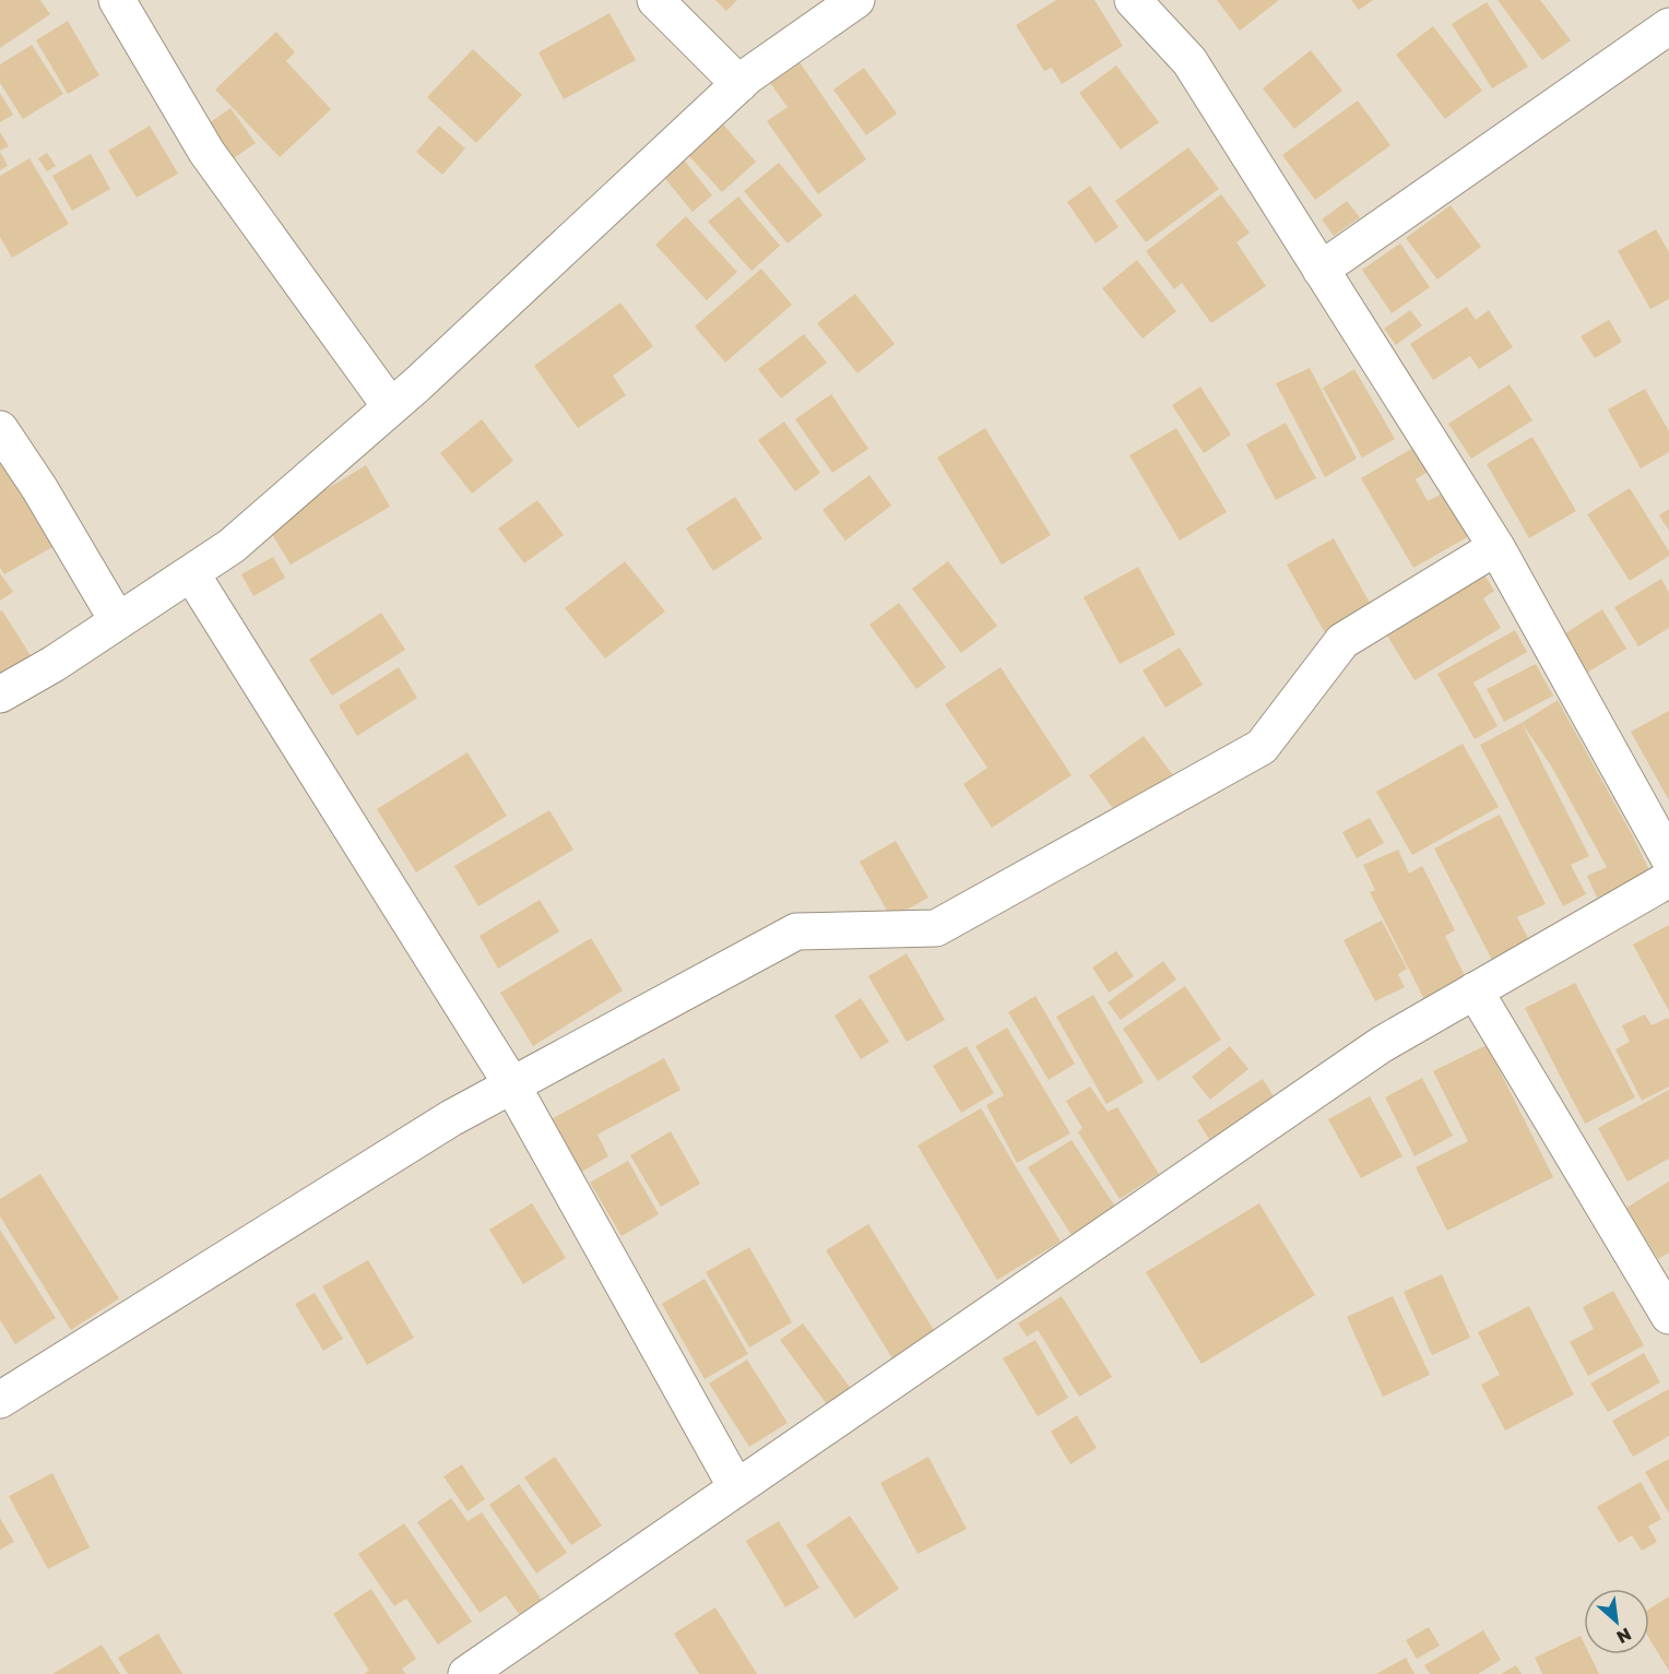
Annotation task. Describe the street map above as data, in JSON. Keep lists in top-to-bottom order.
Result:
{
  "north": "bottom right"
}
